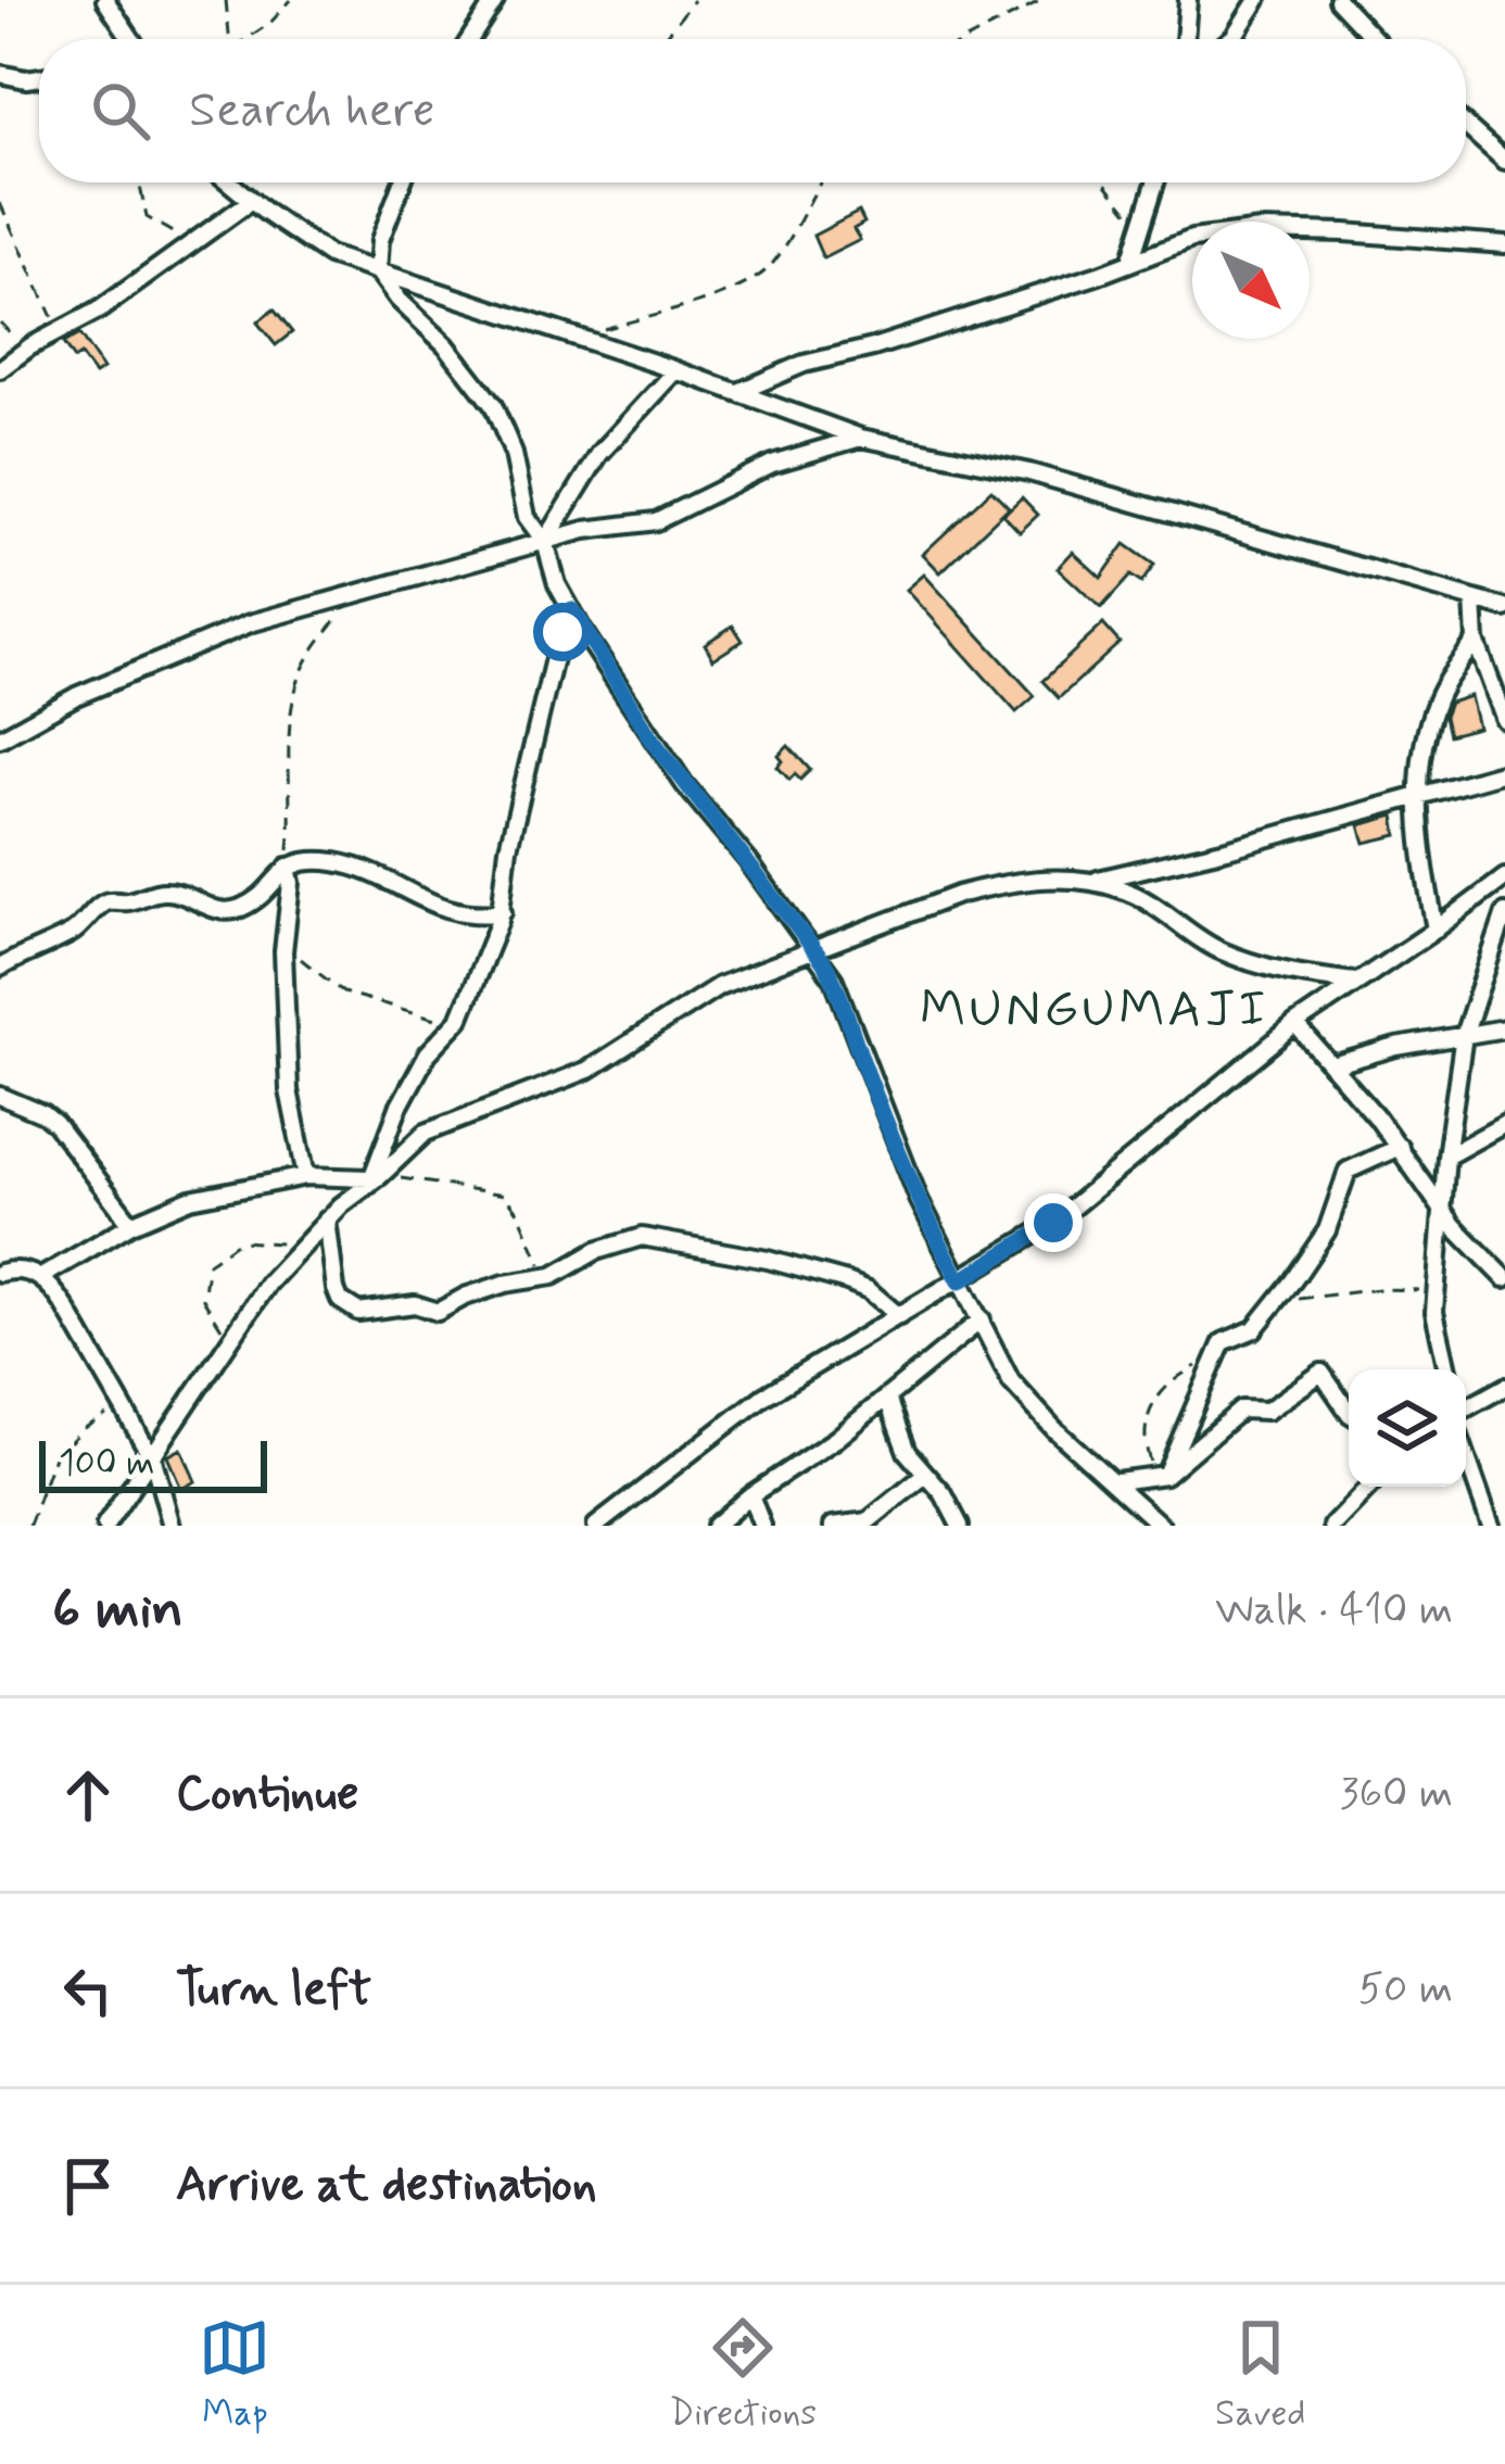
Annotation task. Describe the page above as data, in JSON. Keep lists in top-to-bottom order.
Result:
{
  "districts": ["MUNGUMAJI"],
  "scale_bar": "100 m",
  "north": "bottom right",
  "page": {
    "search": "Search here",
    "scale": "100 m",
    "heading": ["6 min", "Walk · 410 m"],
    "list": [
      ["Continue", "360 m"],
      ["Turn left", "50 m"],
      "Arrive at destination"
    ],
    "nav": ["Map", "Directions", "Saved"]
  }
}
